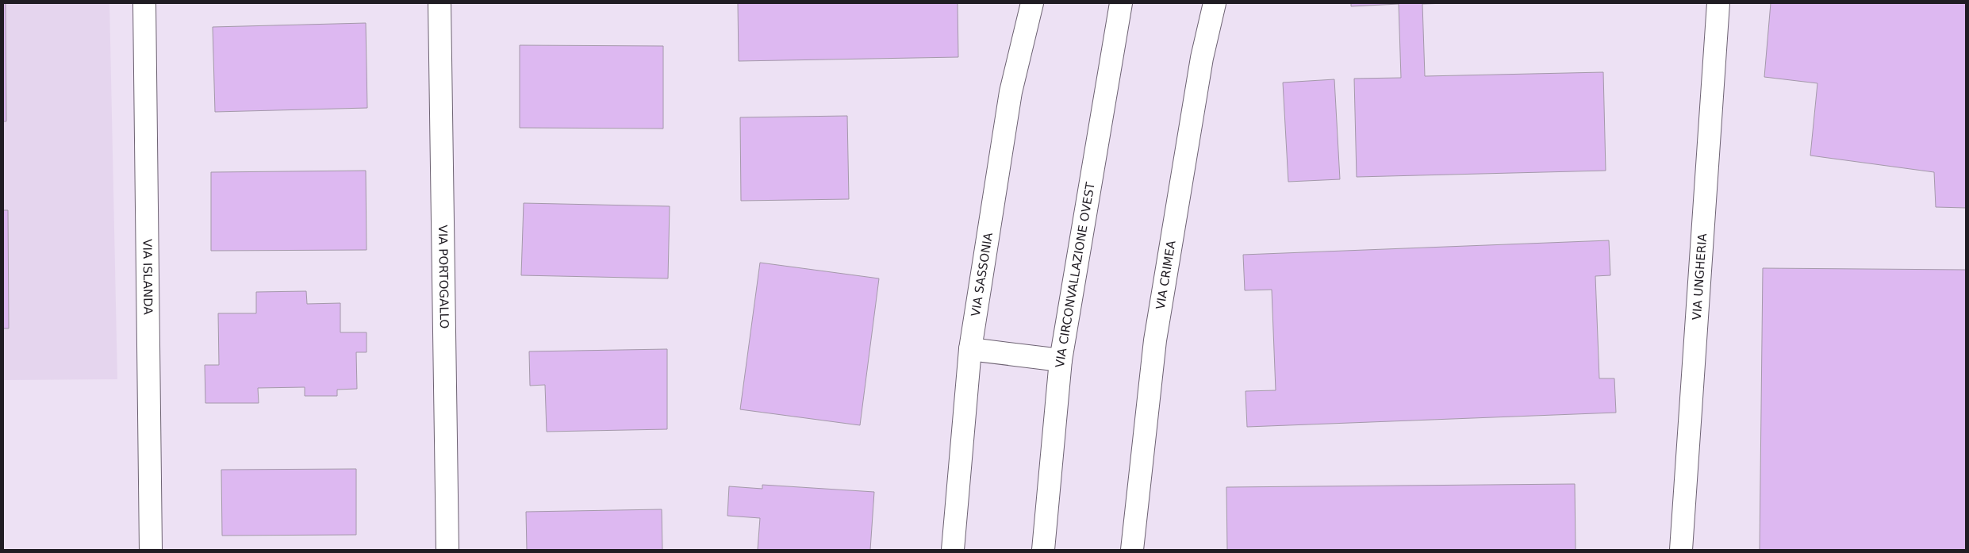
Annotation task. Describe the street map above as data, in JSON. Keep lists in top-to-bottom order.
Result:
{
  "streets": {
    "street": [
      "VIA SASSONIA",
      "VIA CIRCONVALLAZIONE OVEST",
      "VIA CRIMEA",
      "VIA ISLANDA",
      "VIA PORTOGALLO",
      "VIA UNGHERIA"
    ]
  }
}
